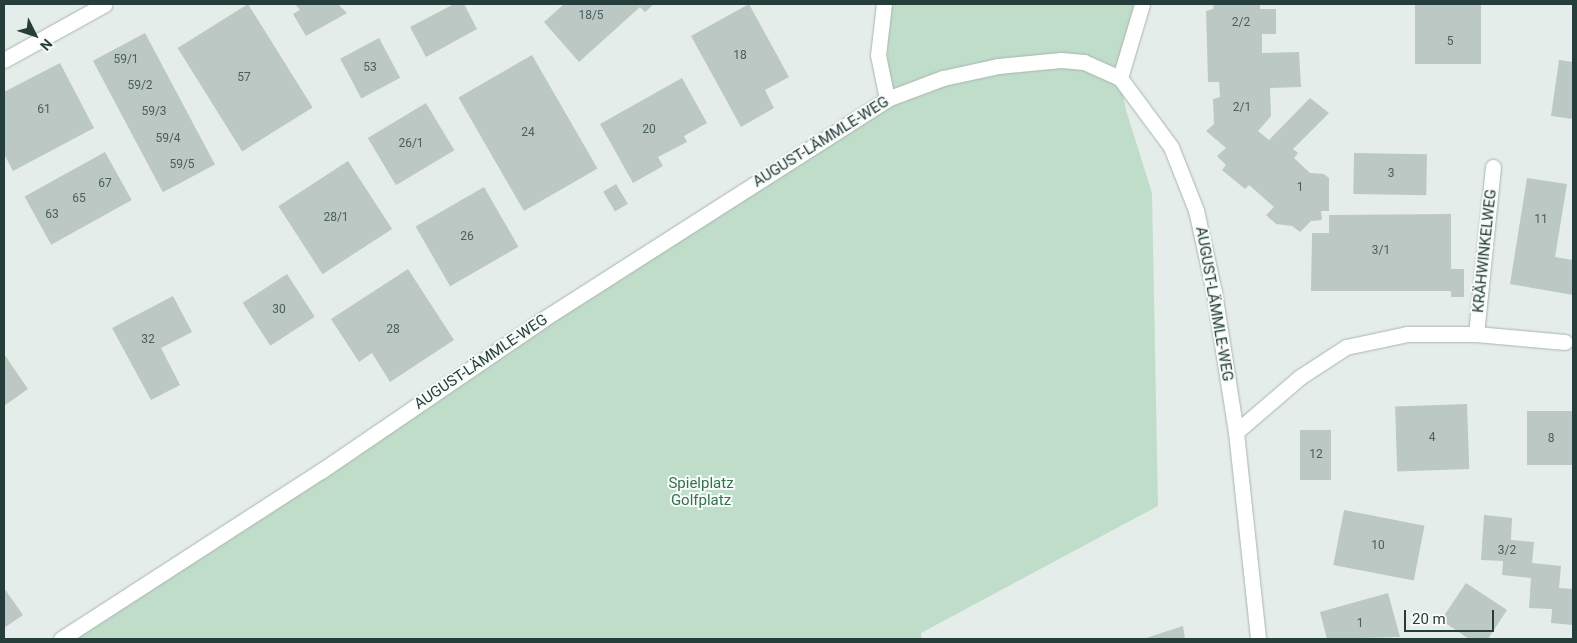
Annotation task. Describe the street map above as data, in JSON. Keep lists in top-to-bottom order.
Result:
{
  "streets": {
    "street": ["AUGUST-LÄMMLE-WEG", "KRÄHWINKELWEG"]
  },
  "crossings": [
    ["AUGUST-LÄMMLE-WEG", "KRÄHWINKELWEG"]
  ],
  "parks": ["Spielplatz Golfplatz"],
  "house_numbers": [
    "18/5",
    "2/2",
    "5",
    "18",
    "59/1",
    "53",
    "57",
    "59/2",
    "2/1",
    "61",
    "59/3",
    "20",
    "24",
    "59/4",
    "26/1",
    "59/5",
    "3",
    "67",
    "1",
    "65",
    "63",
    "28/1",
    "11",
    "26",
    "3/1",
    "30",
    "28",
    "32",
    "4",
    "8",
    "12",
    "10",
    "3/2",
    "1"
  ],
  "scale_bar": "20 m",
  "north": "bottom right"
}
